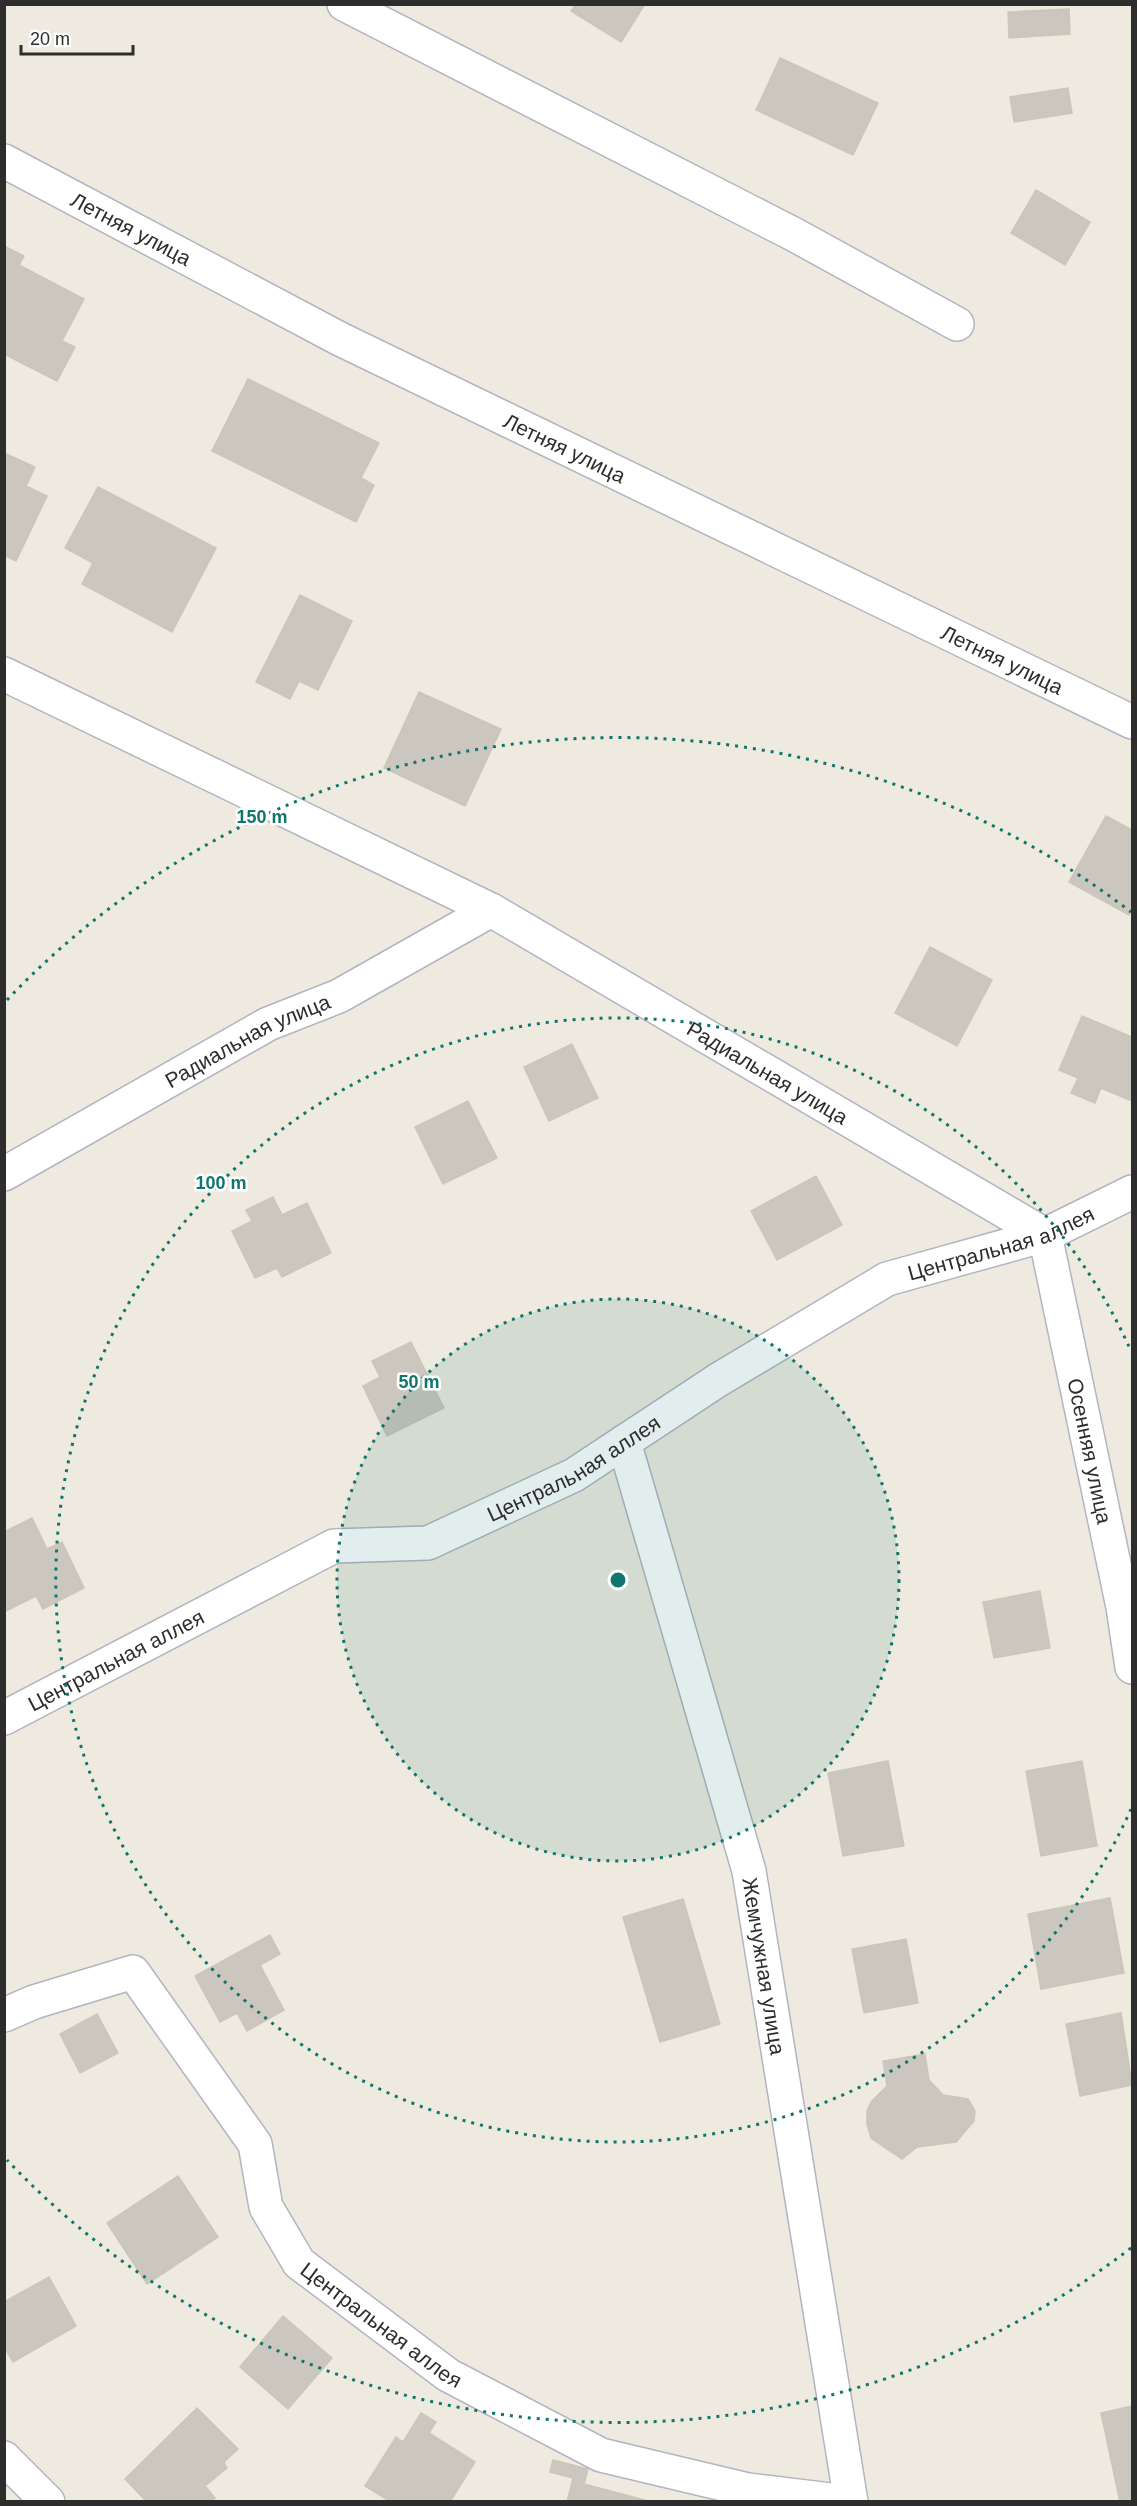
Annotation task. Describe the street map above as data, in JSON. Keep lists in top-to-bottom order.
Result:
{
  "streets": {
    "street": [
      "Летняя улица",
      "Радиальная улица",
      "Центральная аллея",
      "Осенняя улица",
      "Жемчужная улица"
    ]
  },
  "crossings": [
    ["Радиальная улица", "Центральная аллея"],
    ["Радиальная улица", "Осенняя улица"],
    ["Центральная аллея", "Осенняя улица"],
    ["Центральная аллея", "Жемчужная улица"]
  ],
  "scale_bar": "20 m",
  "rings": ["150 m", "100 m", "50 m"]
}
